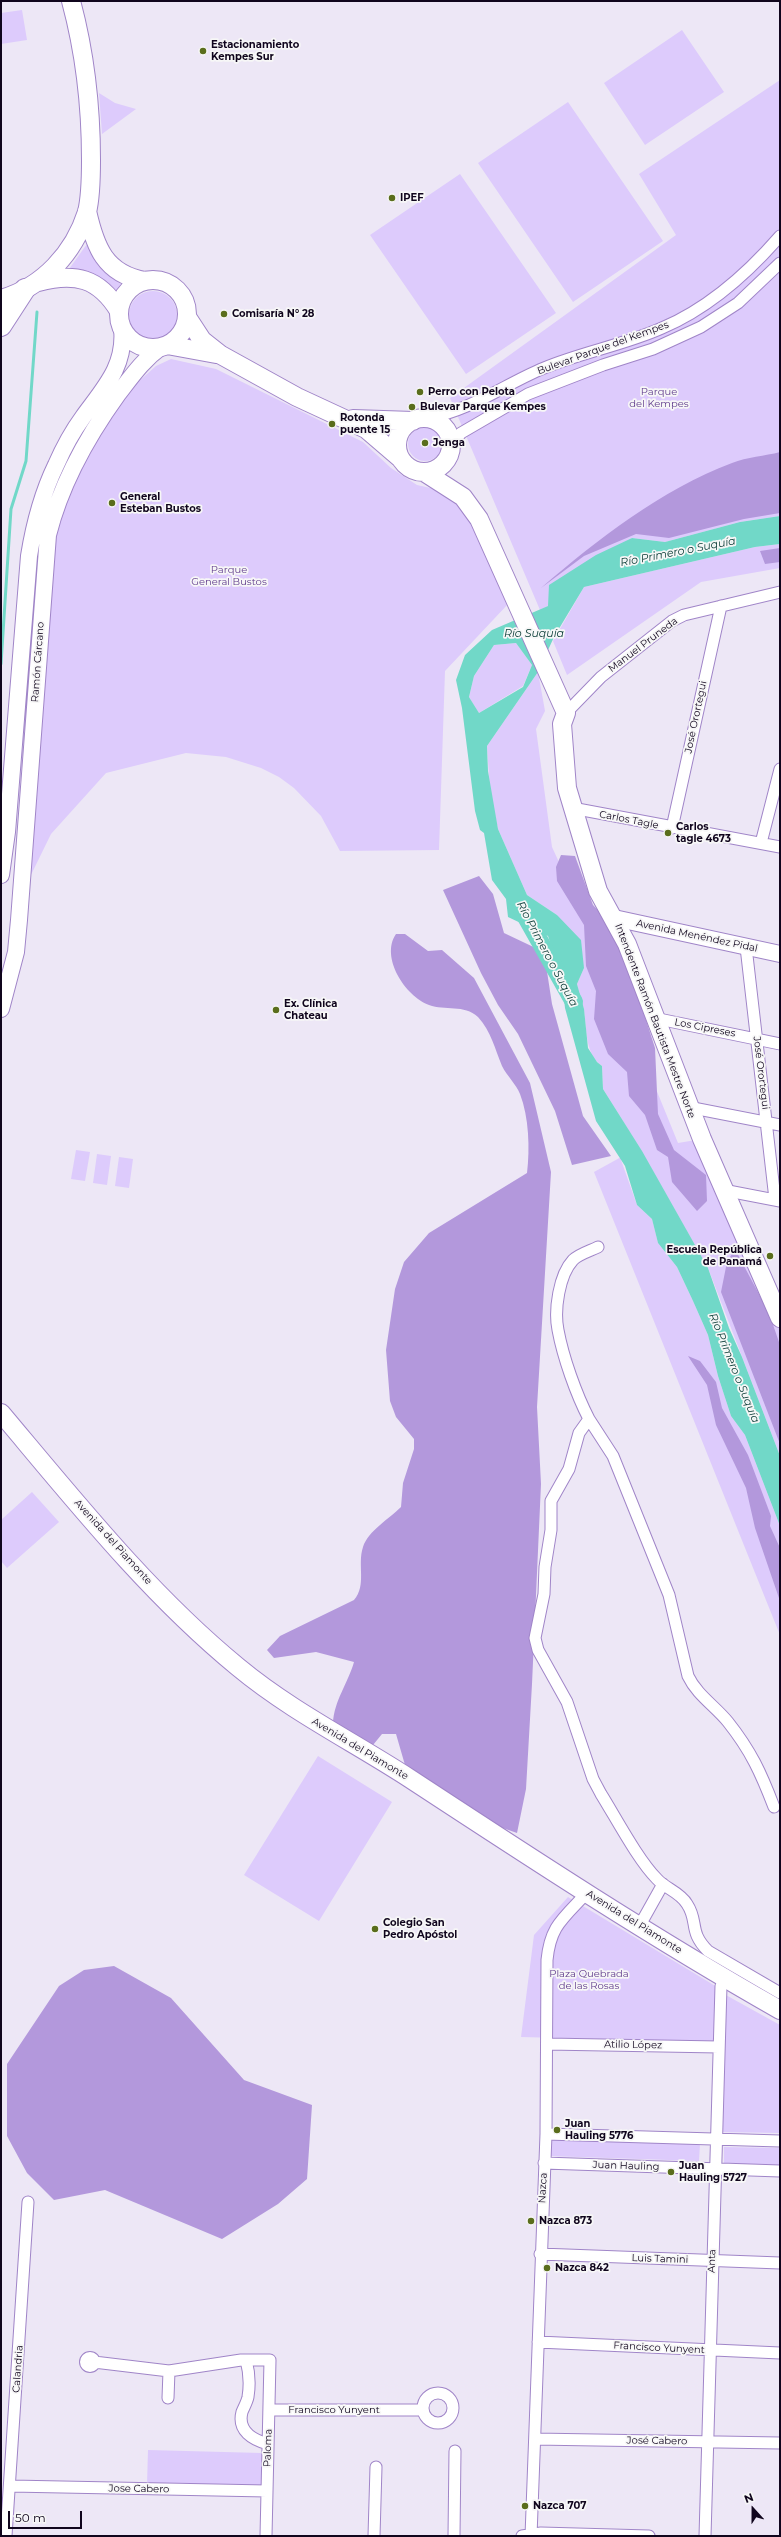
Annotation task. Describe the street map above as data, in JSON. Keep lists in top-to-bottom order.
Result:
{
  "streets": {
    "main road": [
      "Ramón Cárcano",
      "Avenida Menéndez Pidal",
      "Intendente Ramón Bautista Mestre Norte",
      "Avenida del Piamonte"
    ],
    "street": [
      "Bulevar Parque del Kempes",
      "Manuel Pruneda",
      "José Orortegui",
      "Carlos Tagle",
      "Los Cipreses",
      "Atilio López",
      "Juan Hauling",
      "Nazca",
      "Luis Tamini",
      "Anta",
      "Francisco Yunyent",
      "Calandria",
      "José Cabero",
      "Paloma",
      "Jose Cabero"
    ]
  },
  "crossings": [
    ["Manuel Pruneda", "José Orortegui"],
    ["Manuel Pruneda", "Intendente Ramón Bautista Mestre Norte"],
    ["José Orortegui", "Carlos Tagle"],
    ["José Orortegui", "Avenida Menéndez Pidal"],
    ["José Orortegui", "Los Cipreses"],
    ["Carlos Tagle", "Intendente Ramón Bautista Mestre Norte"],
    ["Avenida Menéndez Pidal", "Intendente Ramón Bautista Mestre Norte"],
    ["Intendente Ramón Bautista Mestre Norte", "Los Cipreses"],
    ["Avenida del Piamonte", "Nazca"],
    ["Avenida del Piamonte", "Anta"],
    ["Atilio López", "Nazca"],
    ["Atilio López", "Anta"],
    ["Juan Hauling", "Nazca"],
    ["Juan Hauling", "Anta"],
    ["Nazca", "Luis Tamini"],
    ["Nazca", "Francisco Yunyent"],
    ["Nazca", "José Cabero"],
    ["Luis Tamini", "Anta"],
    ["Anta", "Francisco Yunyent"],
    ["Anta", "José Cabero"],
    ["Francisco Yunyent", "Paloma"],
    ["Calandria", "Jose Cabero"],
    ["Paloma", "Jose Cabero"]
  ],
  "water": ["Río Primero o Suquía", "Río Suquía"],
  "parks": ["Parque del Kempes", "Parque General Bustos", "Plaza Quebrada de las Rosas"],
  "places": [
    "Estacionamiento Kempes Sur",
    "IPEF",
    "Comisaría N° 28",
    "Perro con Pelota",
    "Bulevar Parque Kempes",
    "Rotonda puente 15",
    "Jenga",
    "General Esteban Bustos",
    "Carlos tagle 4673",
    "Ex. Clínica Chateau",
    "Escuela República de Panamá",
    "Colegio San Pedro Apóstol",
    "Juan Hauling 5776",
    "Juan Hauling 5727",
    "Nazca 873",
    "Nazca 842",
    "Nazca 707"
  ],
  "scale_bar": "50 m",
  "north": "top"
}
